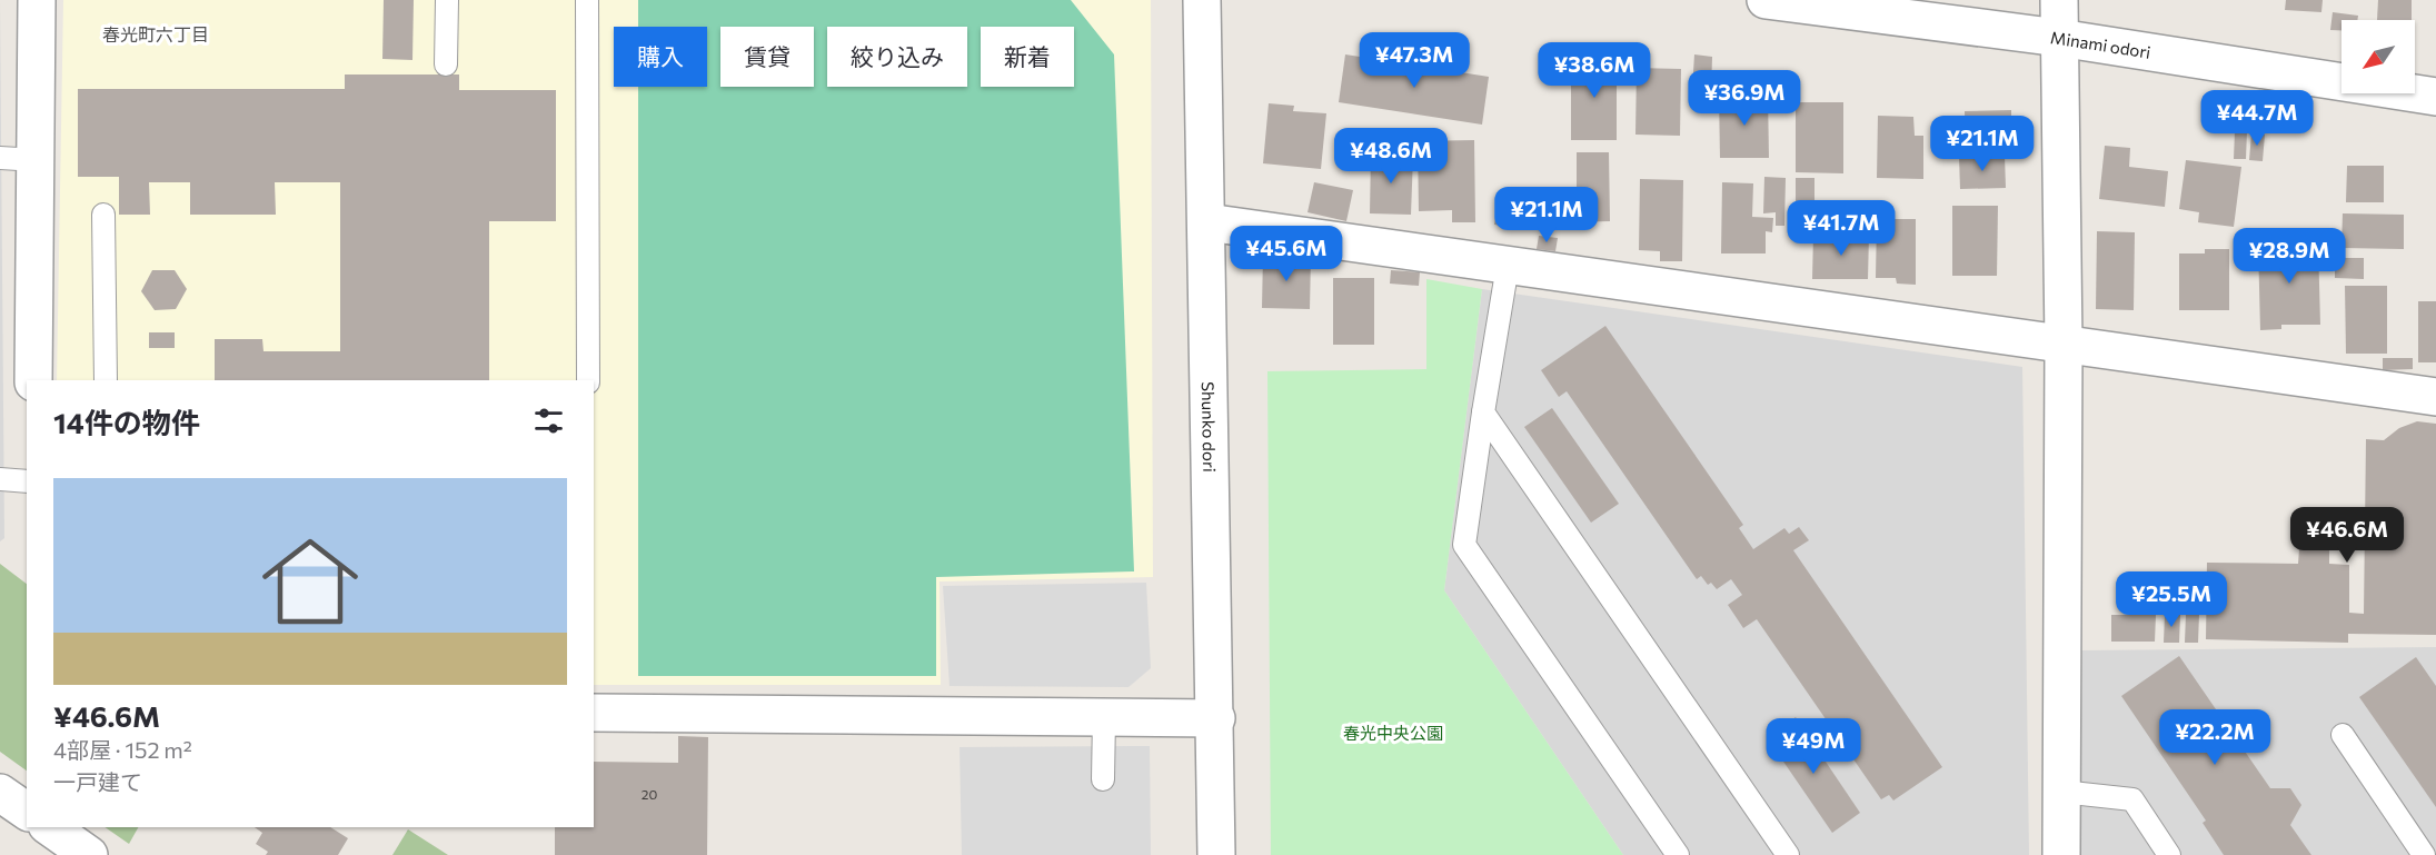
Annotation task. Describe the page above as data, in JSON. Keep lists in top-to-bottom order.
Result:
{
  "streets": {
    "street": ["Minami odori", "Shunko dori"]
  },
  "districts": ["春光町六丁目"],
  "parks": ["春光中央公園"],
  "house_numbers": ["20"],
  "north": "bottom left",
  "page": {
    "chip": [
      "購入",
      "賃貸",
      "絞り込み",
      "新着"
    ],
    "price": [
      "¥47.3M",
      "¥38.6M",
      "¥36.9M",
      "¥44.7M",
      "¥21.1M",
      "¥48.6M",
      "¥21.1M",
      "¥41.7M",
      "¥45.6M",
      "¥28.9M",
      "¥46.6M",
      "¥25.5M",
      "¥22.2M",
      "¥49M"
    ],
    "heading": "14件の物件",
    "list": [
      {
        "name": "¥46.6M",
        "note": "4部屋 · 152 m² · 一戸建て"
      }
    ]
  }
}
